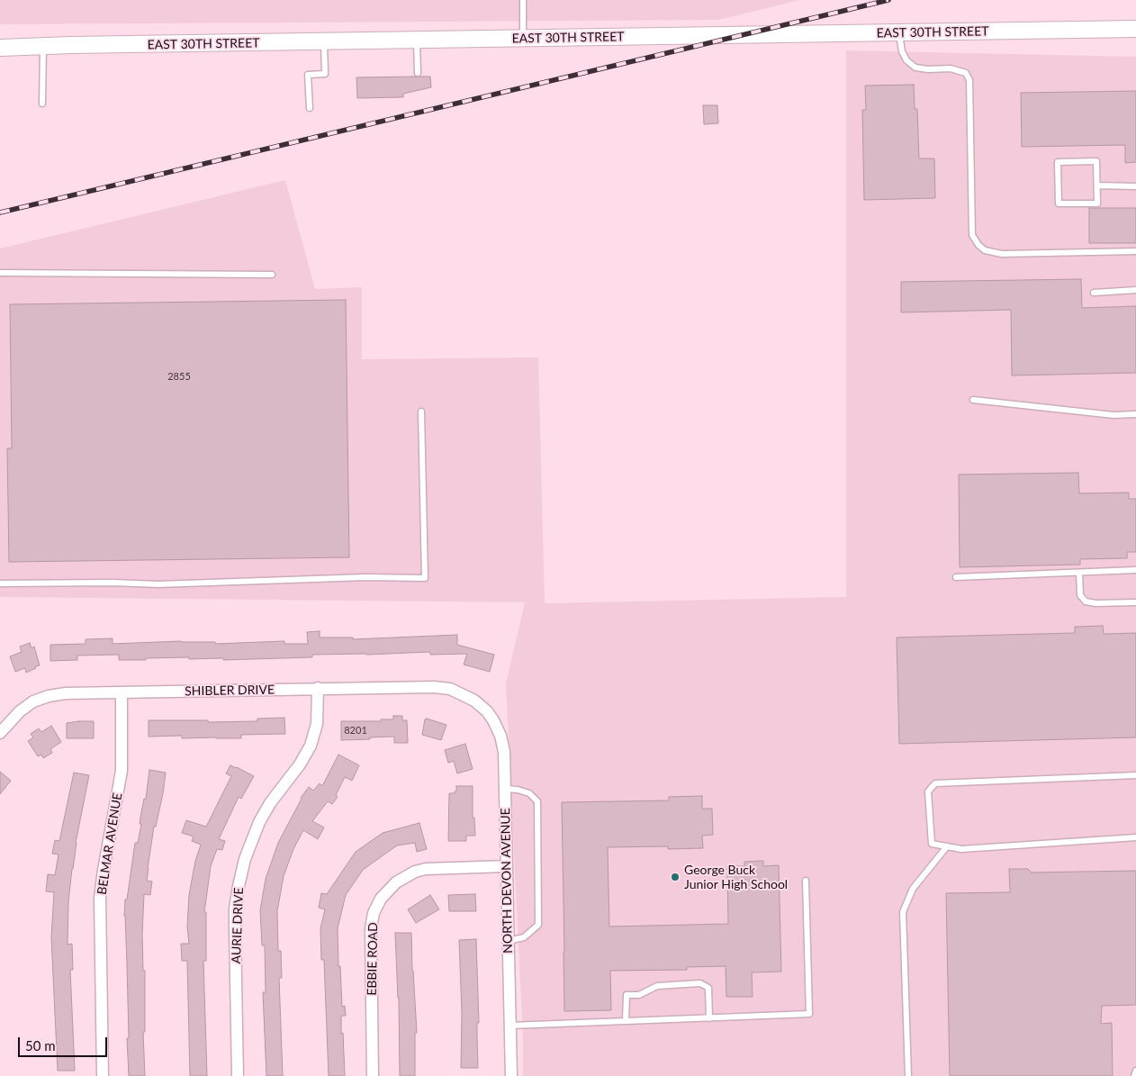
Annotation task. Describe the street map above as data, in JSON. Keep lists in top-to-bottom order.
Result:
{
  "streets": {
    "main road": ["EAST 30TH STREET"],
    "street": [
      "SHIBLER DRIVE",
      "BELMAR AVENUE",
      "NORTH DEVON AVENUE",
      "AURIE DRIVE",
      "EBBIE ROAD"
    ]
  },
  "crossings": [
    ["SHIBLER DRIVE", "BELMAR AVENUE"],
    ["SHIBLER DRIVE", "NORTH DEVON AVENUE"],
    ["SHIBLER DRIVE", "AURIE DRIVE"],
    ["NORTH DEVON AVENUE", "EBBIE ROAD"]
  ],
  "places": ["George Buck Junior High School"],
  "house_numbers": ["2855", "8201"],
  "scale_bar": "50 m"
}
